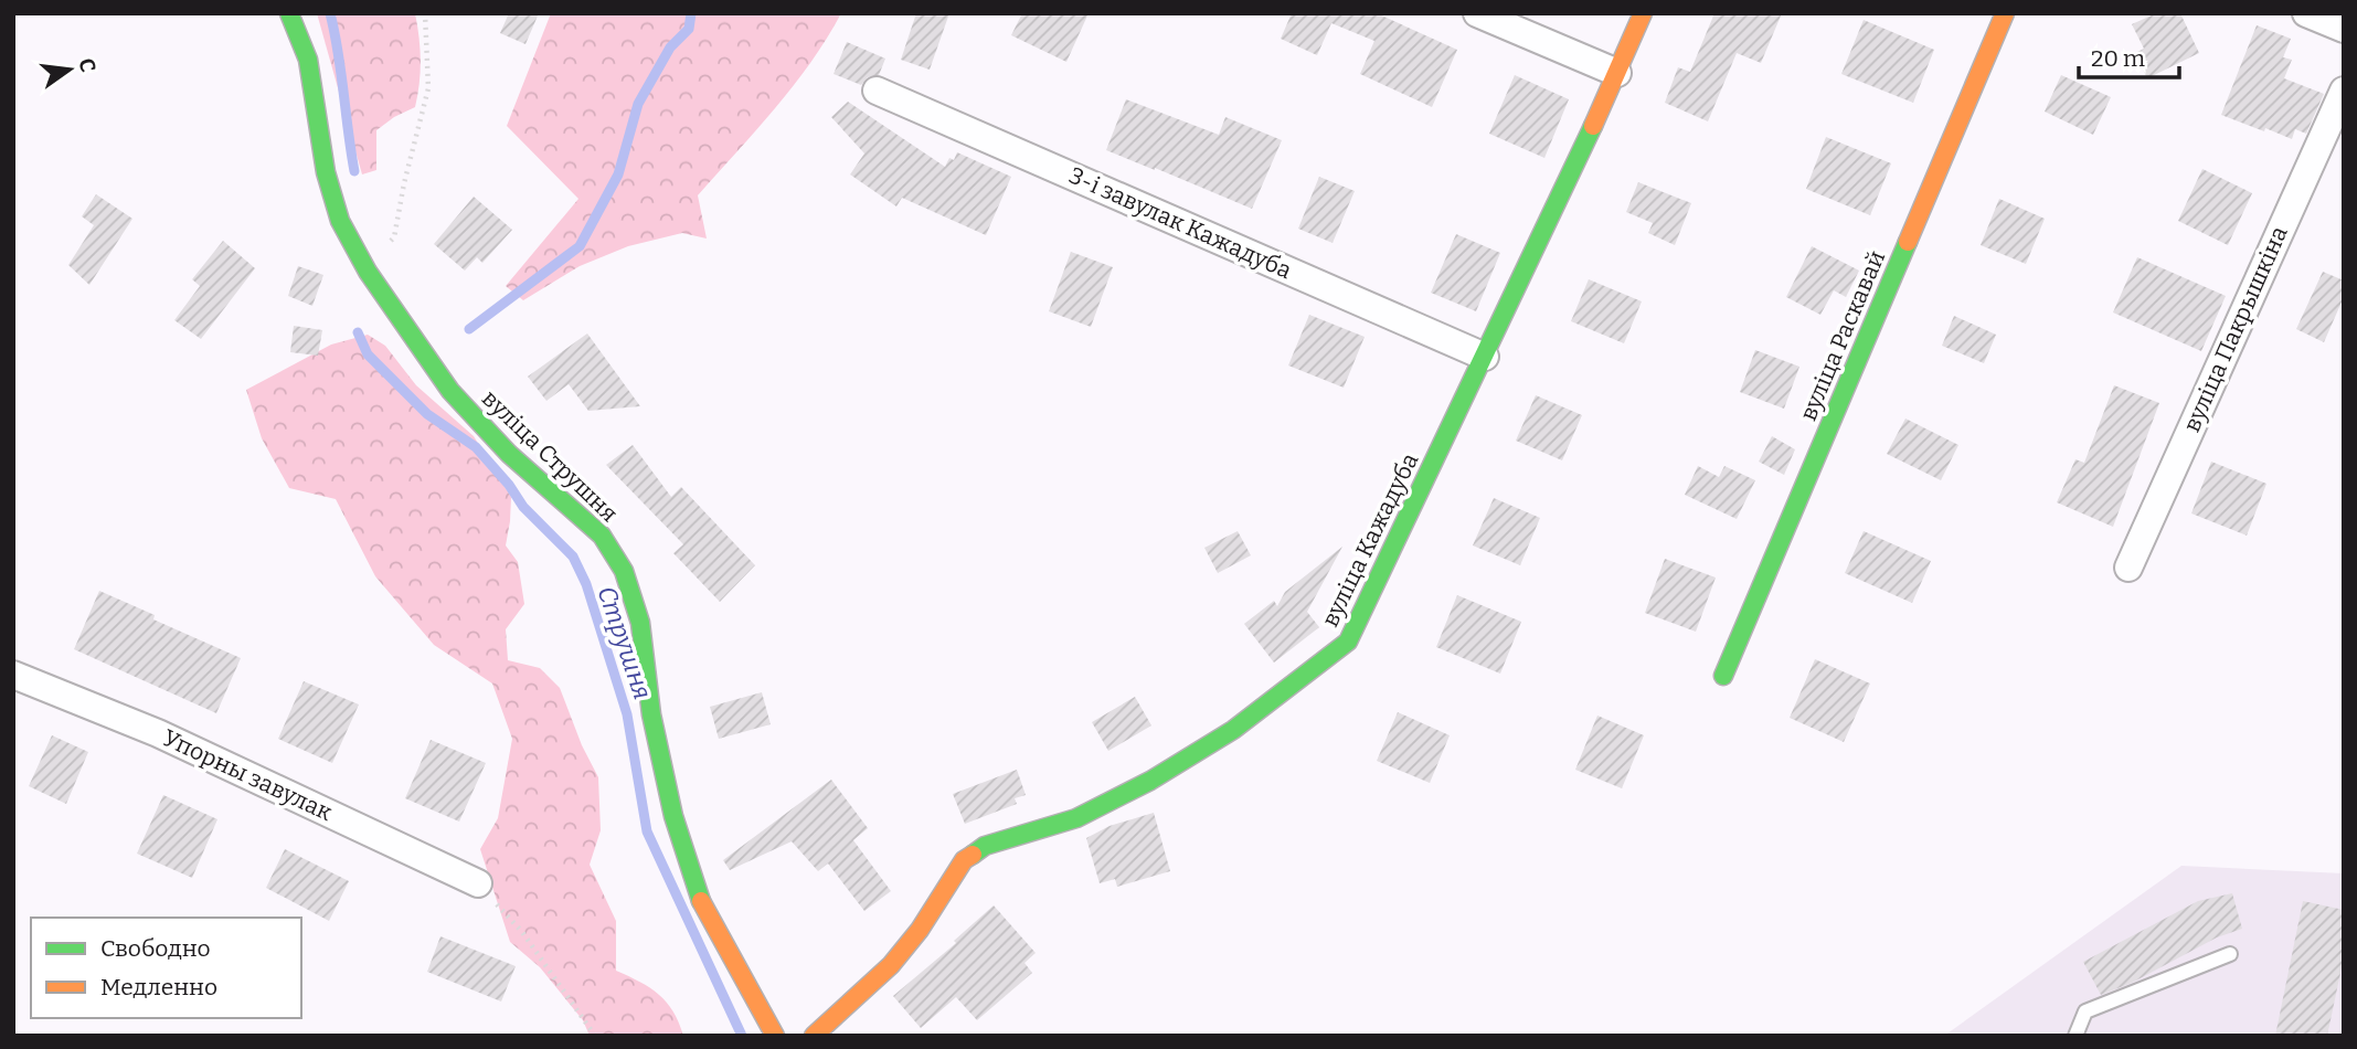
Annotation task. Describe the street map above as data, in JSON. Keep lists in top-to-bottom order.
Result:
{
  "streets": {
    "street": [
      "3-і завулак Кажадуба",
      "вуліца Пакрышкіна",
      "вуліца Раскавай",
      "вуліца Струшня",
      "вуліца Кажадуба",
      "Упорны завулак"
    ]
  },
  "crossings": [
    ["3-і завулак Кажадуба", "вуліца Кажадуба"]
  ],
  "water": ["Струшня"],
  "legend": ["Свободно", "Медленно"],
  "scale_bar": "20 m",
  "north": "right"
}
